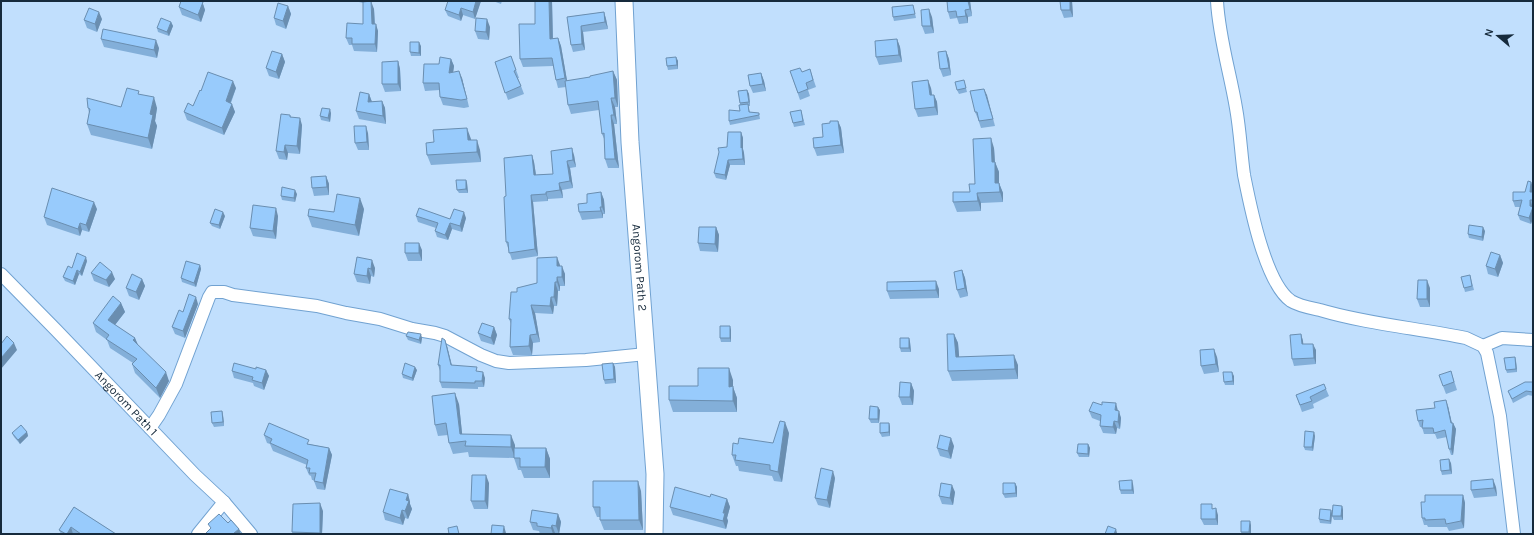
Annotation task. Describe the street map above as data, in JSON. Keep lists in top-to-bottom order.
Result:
{
  "streets": {
    "street": ["Angorom Path 2", "Angorom Path 1"]
  },
  "north": "left"
}
